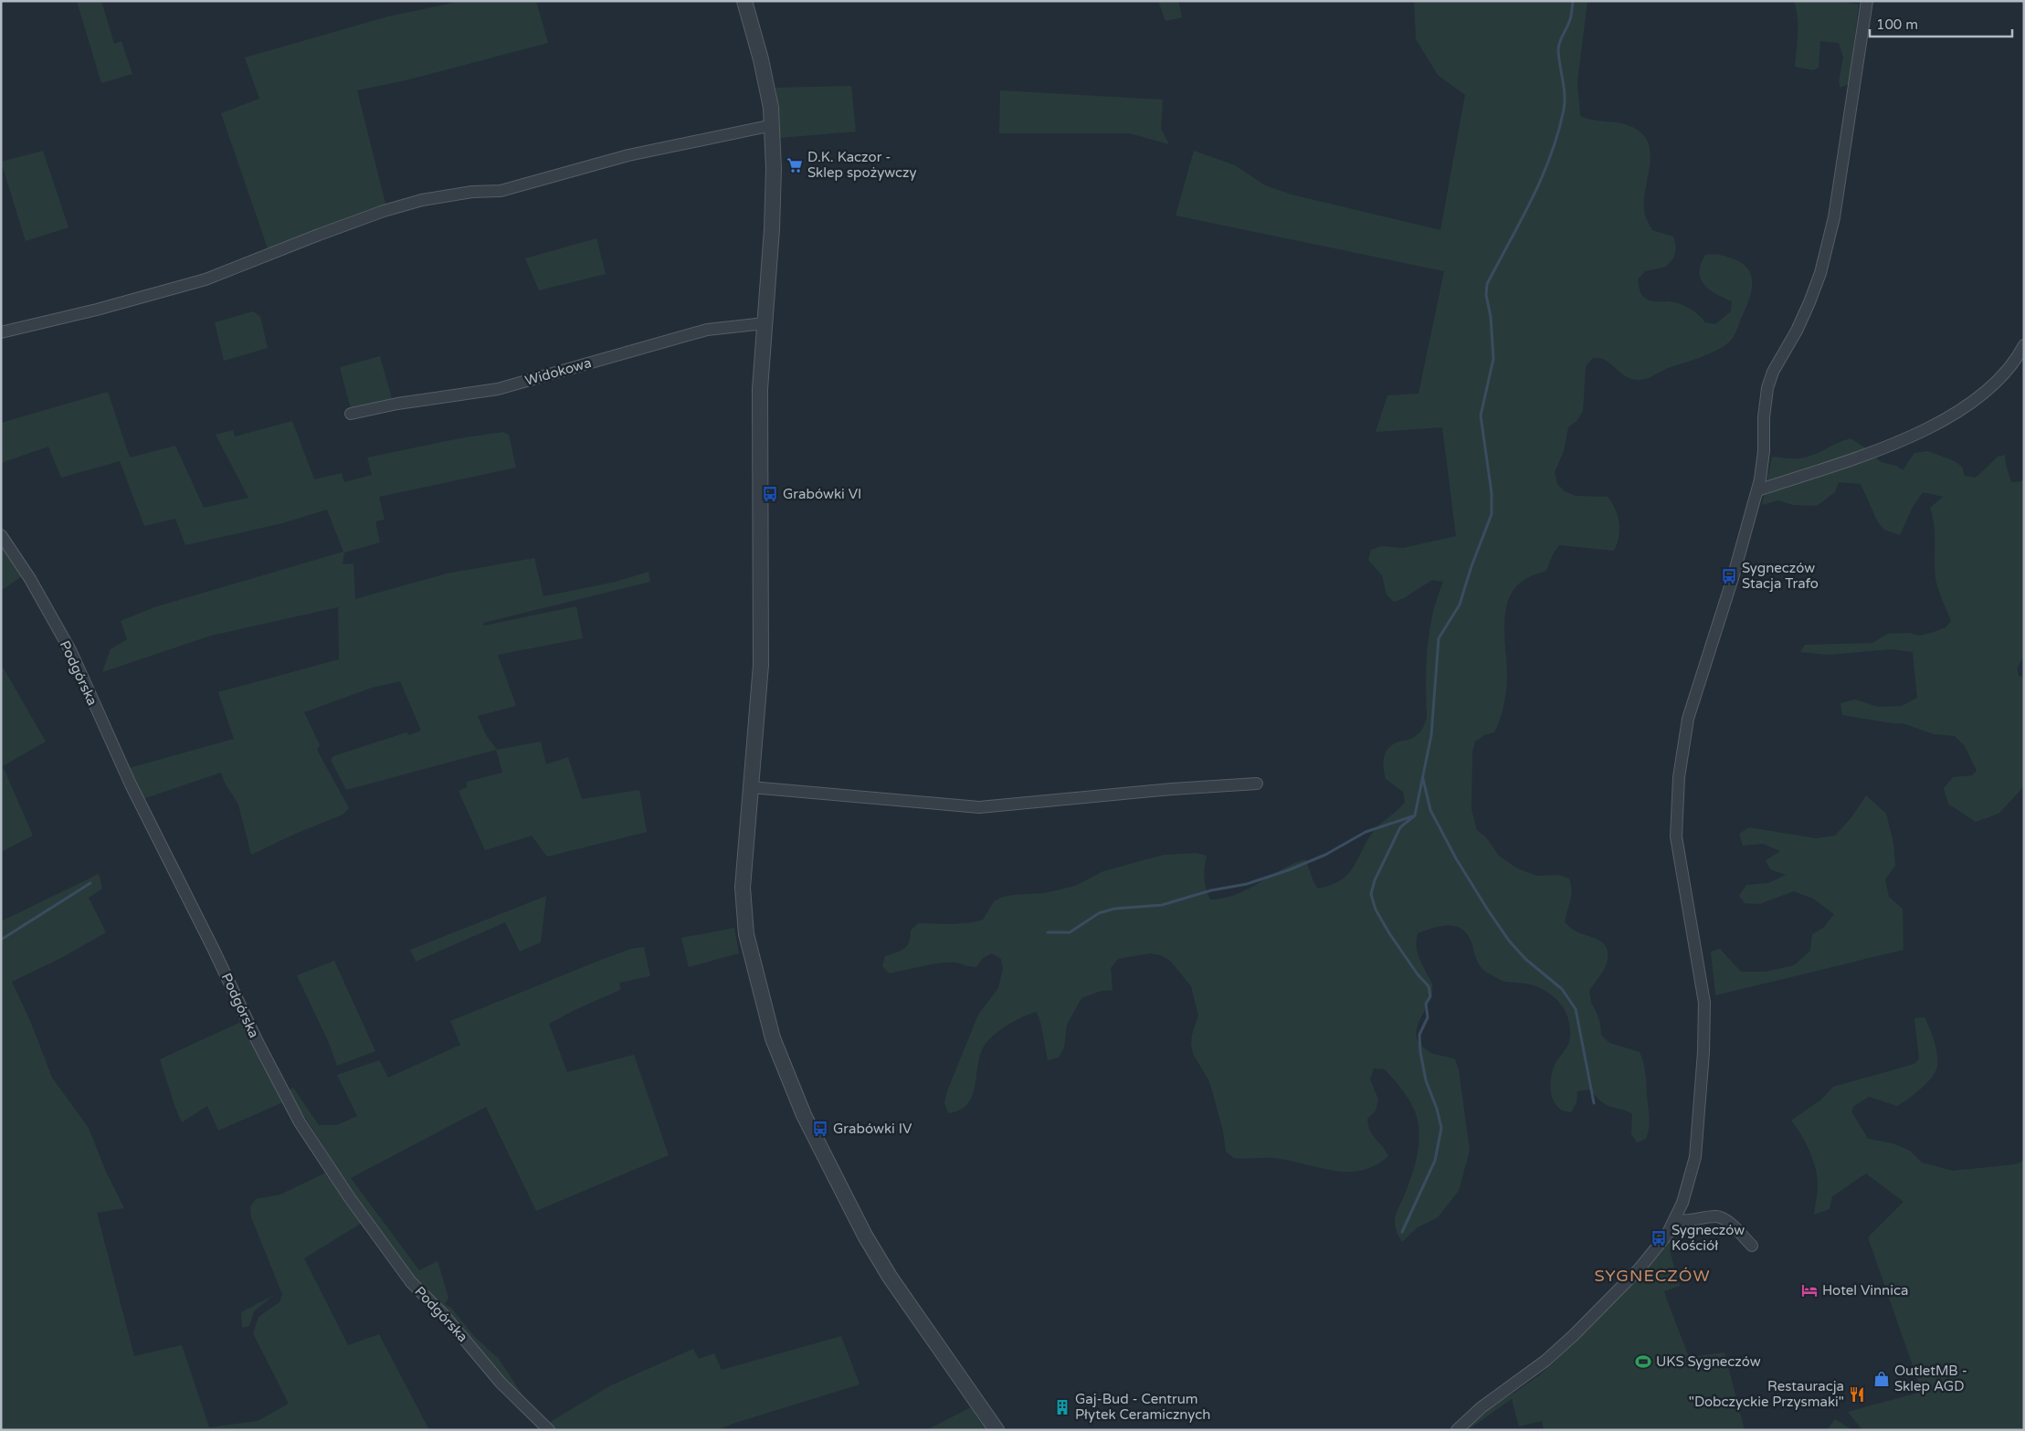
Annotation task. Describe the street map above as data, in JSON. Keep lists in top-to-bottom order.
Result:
{
  "streets": {
    "street": ["Widokowa", "Podgórska"]
  },
  "districts": ["SYGNECZÓW"],
  "places": {
    "supermarket": ["D.K. Kaczor - Sklep spożywczy"],
    "bus stop": [
      "Grabówki VI",
      "Sygneczów Stacja Trafo",
      "Grabówki IV",
      "Sygneczów Kościół"
    ],
    "hotel": ["Hotel Vinnica"],
    "sports": ["UKS Sygneczów"],
    "shop": ["OutletMB - Sklep AGD"],
    "restaurant": ["Restauracja \"Dobczyckie Przysmaki\""],
    "building": ["Gaj-Bud - Centrum Płytek Ceramicznych"]
  },
  "scale_bar": "100 m"
}
